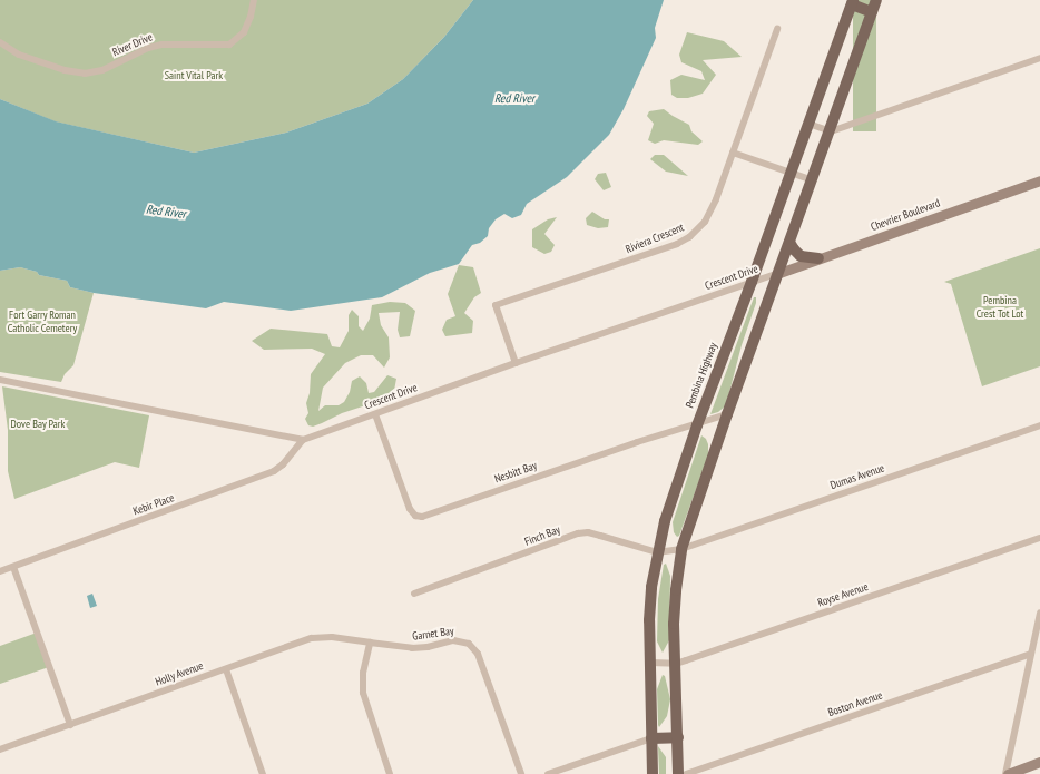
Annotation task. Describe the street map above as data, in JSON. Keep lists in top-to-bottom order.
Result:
{
  "streets": {
    "main road": ["Pembina Highway"],
    "street": [
      "River Drive",
      "Chevrier Boulevard",
      "Riviera Crescent",
      "Crescent Drive",
      "Nesbitt Bay",
      "Dumas Avenue",
      "Kebir Place",
      "Finch Bay",
      "Royse Avenue",
      "Garnet Bay",
      "Holly Avenue",
      "Boston Avenue"
    ]
  },
  "crossings": [
    ["Chevrier Boulevard", "Crescent Drive"],
    ["Riviera Crescent", "Crescent Drive"],
    ["Crescent Drive", "Pembina Highway"],
    ["Crescent Drive", "Nesbitt Bay"],
    ["Crescent Drive", "Kebir Place"],
    ["Pembina Highway", "Nesbitt Bay"],
    ["Pembina Highway", "Finch Bay"],
    ["Pembina Highway", "Royse Avenue"],
    ["Dumas Avenue", "Finch Bay"],
    ["Garnet Bay", "Holly Avenue"]
  ],
  "water": ["Red River"],
  "parks": [
    "Saint Vital Park",
    "Pembina Crest Tot Lot",
    "Fort Garry Roman Catholic Cemetery",
    "Dove Bay Park"
  ]
}
